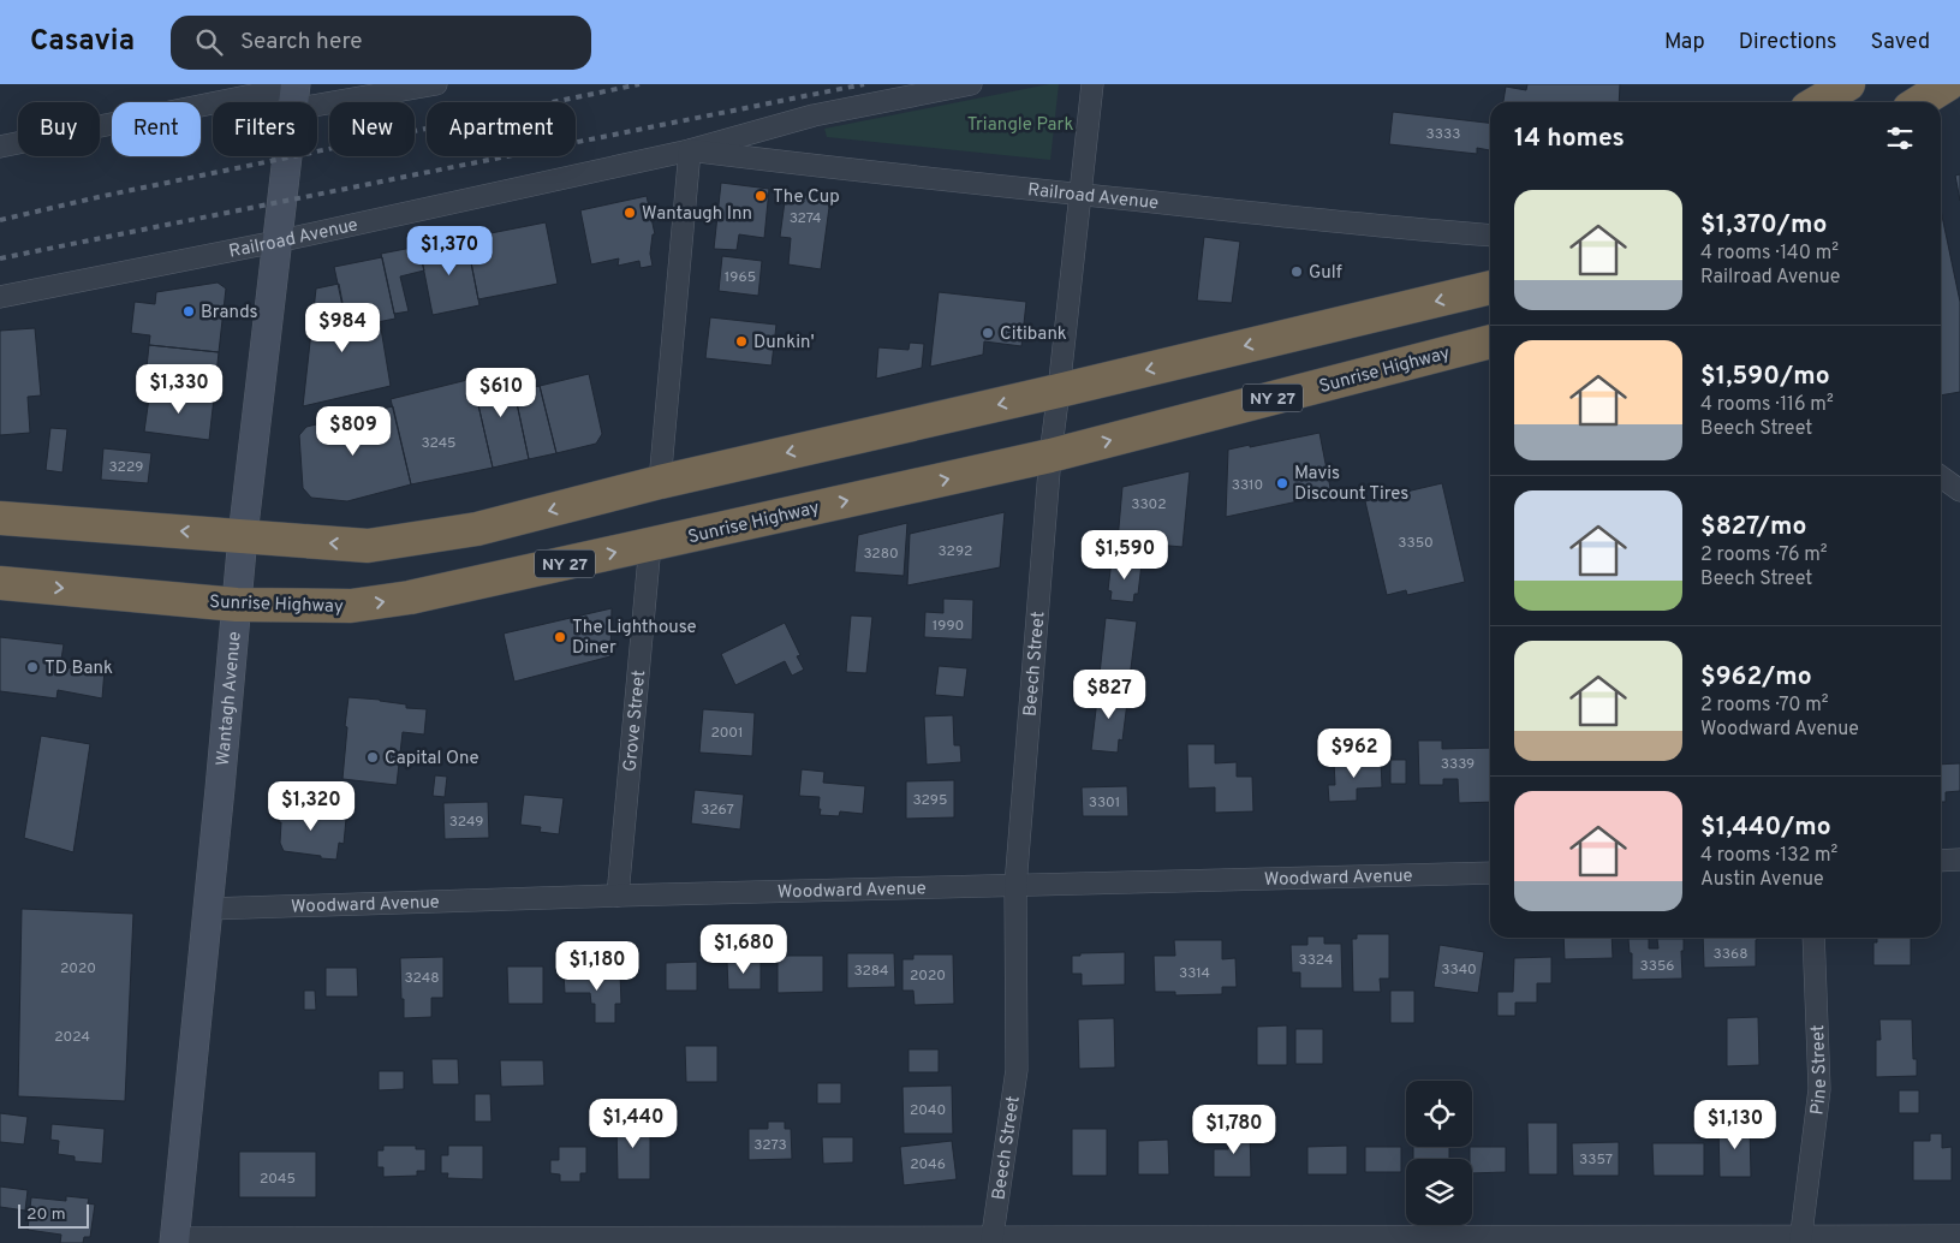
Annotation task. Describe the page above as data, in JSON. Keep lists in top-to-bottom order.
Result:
{
  "streets": {
    "highway": ["Sunrise Highway", "NY 27"],
    "main road": ["Wantagh Avenue"],
    "street": [
      "Railroad Avenue",
      "Beech Street",
      "Grove Street",
      "Woodward Avenue",
      "Pine Street"
    ]
  },
  "crossings": [
    ["Railroad Avenue", "Beech Street"],
    ["Railroad Avenue", "Wantagh Avenue"],
    ["Sunrise Highway", "Beech Street"],
    ["Sunrise Highway", "Wantagh Avenue"],
    ["Sunrise Highway", "Grove Street"],
    ["Beech Street", "Woodward Avenue"],
    ["Wantagh Avenue", "Woodward Avenue"],
    ["Grove Street", "Woodward Avenue"]
  ],
  "parks": ["Triangle Park"],
  "places": [
    "The Cup",
    "Wantaugh Inn",
    "Gulf",
    "Brands",
    "Citibank",
    "Dunkin'",
    "Mavis Discount Tires",
    "The Lighthouse Diner",
    "TD Bank",
    "Capital One"
  ],
  "house_numbers": [
    "3333",
    "3274",
    "1965",
    "3245",
    "3229",
    "3310",
    "3302",
    "3350",
    "3292",
    "3280",
    "1990",
    "2001",
    "3339",
    "3295",
    "3301",
    "3267",
    "3249",
    "3368",
    "3324",
    "3356",
    "2020",
    "3340",
    "3284",
    "3314",
    "2020",
    "3248",
    "2024",
    "2040",
    "3273",
    "3357",
    "2046",
    "2045"
  ],
  "scale_bar": "20 m",
  "page": {
    "header": "Casavia",
    "search": "Search here",
    "nav": ["Map", "Directions", "Saved"],
    "chip": [
      "Buy",
      "Rent",
      "Filters",
      "New",
      "Apartment"
    ],
    "heading": "14 homes",
    "list": [
      {
        "name": "$1,370/mo",
        "note": "4 rooms · 140 m² · Railroad Avenue"
      },
      {
        "name": "$1,590/mo",
        "note": "4 rooms · 116 m² · Beech Street"
      },
      {
        "name": "$827/mo",
        "note": "2 rooms · 76 m² · Beech Street"
      },
      {
        "name": "$962/mo",
        "note": "2 rooms · 70 m² · Woodward Avenue"
      },
      {
        "name": "$1,440/mo",
        "note": "4 rooms · 132 m² · Austin Avenue"
      }
    ],
    "price": [
      "$1,370",
      "$984",
      "$1,330",
      "$610",
      "$809",
      "$1,590",
      "$827",
      "$962",
      "$1,320",
      "$1,680",
      "$1,180",
      "$1,440",
      "$1,130",
      "$1,780"
    ],
    "scale": "20 m"
  }
}
